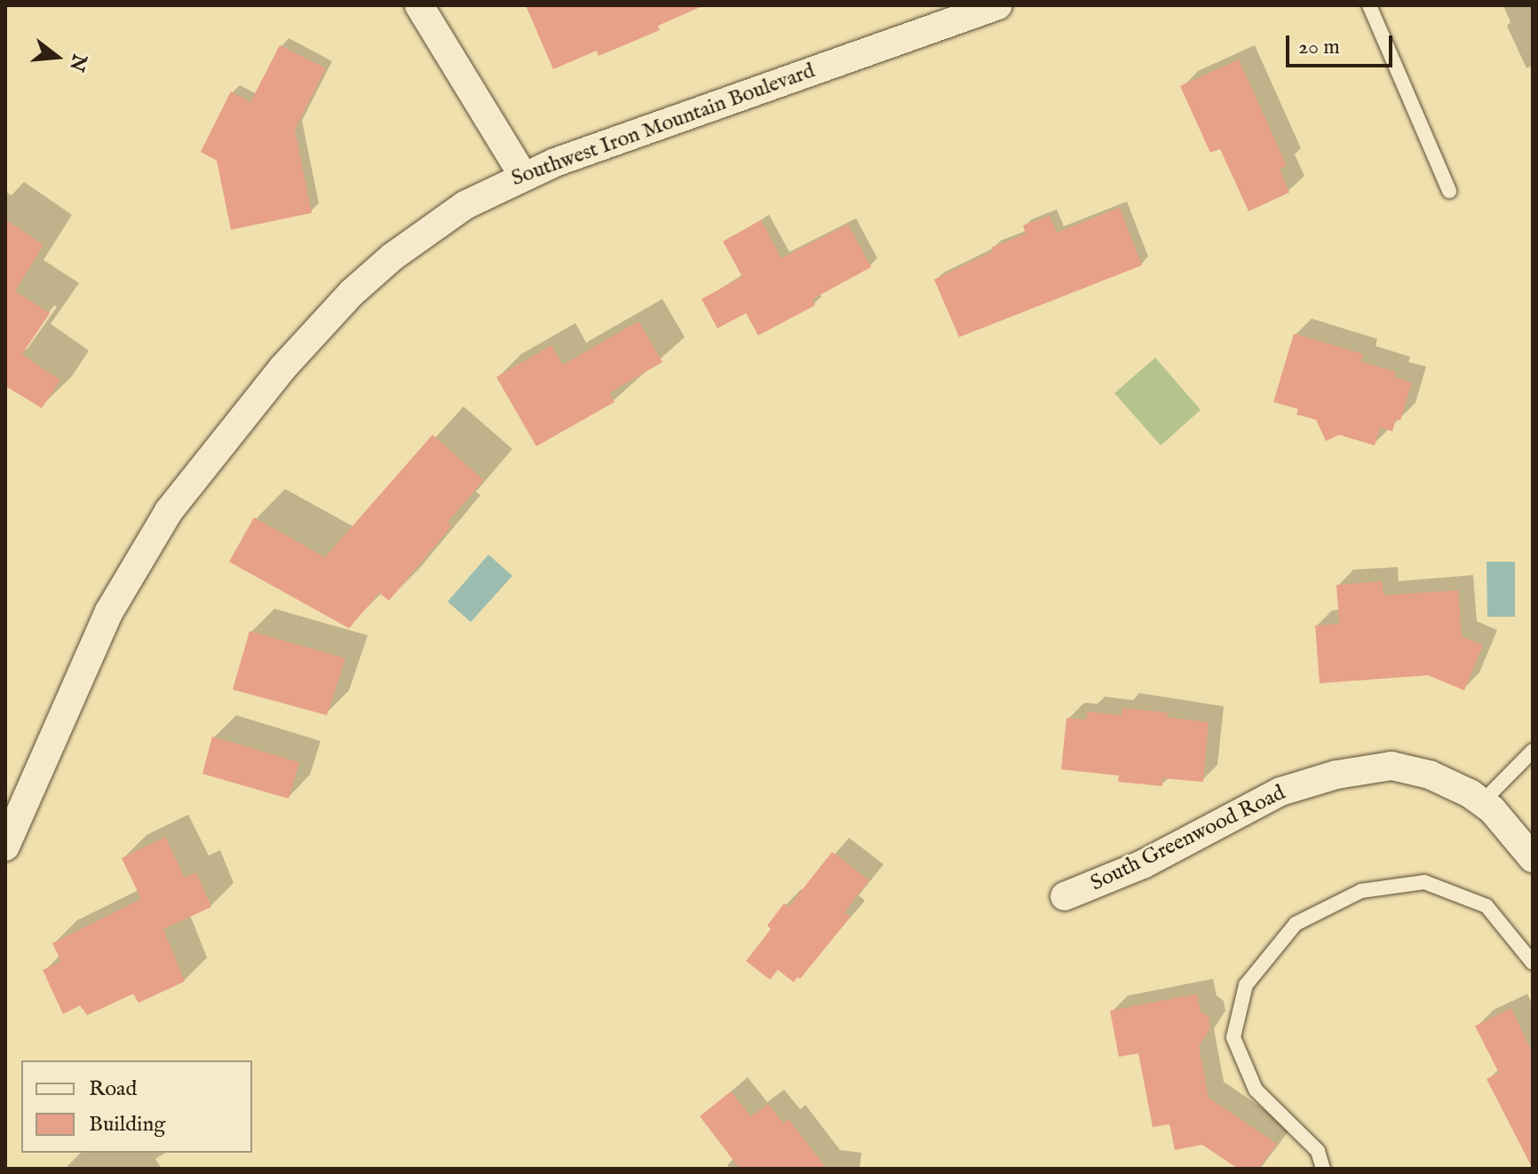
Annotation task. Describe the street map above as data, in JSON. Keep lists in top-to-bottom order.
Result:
{
  "streets": {
    "street": ["Southwest Iron Mountain Boulevard", "South Greenwood Road"]
  },
  "legend": ["Road", "Building"],
  "scale_bar": "20 m",
  "north": "right"
}
